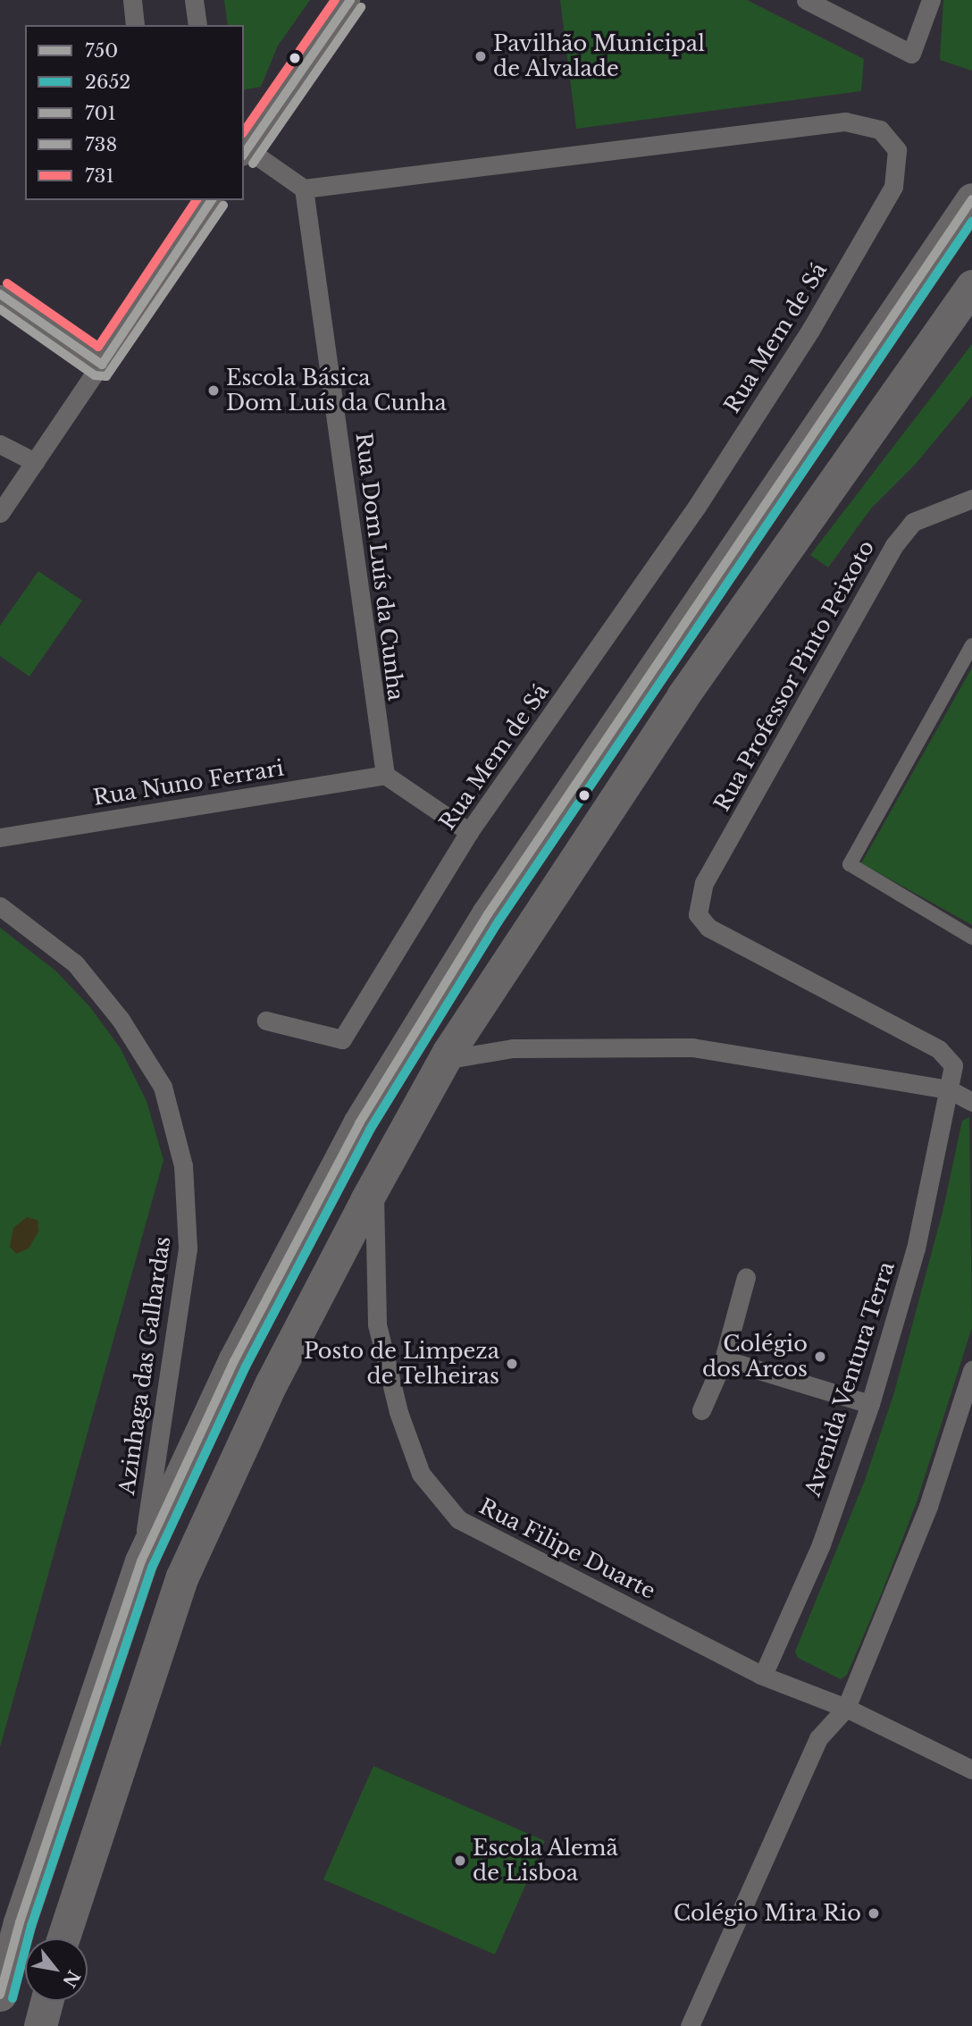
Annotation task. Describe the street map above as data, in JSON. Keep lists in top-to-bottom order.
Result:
{
  "streets": {
    "street": [
      "Rua Mem de Sá",
      "Rua Dom Luís da Cunha",
      "Rua Professor Pinto Peixoto",
      "Rua Nuno Ferrari",
      "Azinhaga das Galhardas",
      "Avenida Ventura Terra",
      "Rua Filipe Duarte"
    ]
  },
  "crossings": [
    ["Rua Mem de Sá", "Rua Dom Luís da Cunha"],
    ["Rua Dom Luís da Cunha", "Rua Nuno Ferrari"],
    ["Avenida Ventura Terra", "Rua Filipe Duarte"]
  ],
  "places": [
    "Pavilhão Municipal de Alvalade",
    "Escola Básica Dom Luís da Cunha",
    "Colégio dos Arcos",
    "Posto de Limpeza de Telheiras",
    "Escola Alemã de Lisboa",
    "Colégio Mira Rio"
  ],
  "lines": [
    "transit line 701",
    "transit line 731",
    "transit line 738",
    "transit line 750",
    "transit line 2652"
  ],
  "legend": [
    "750",
    "2652",
    "701",
    "738",
    "731"
  ],
  "north": "bottom right"
}
